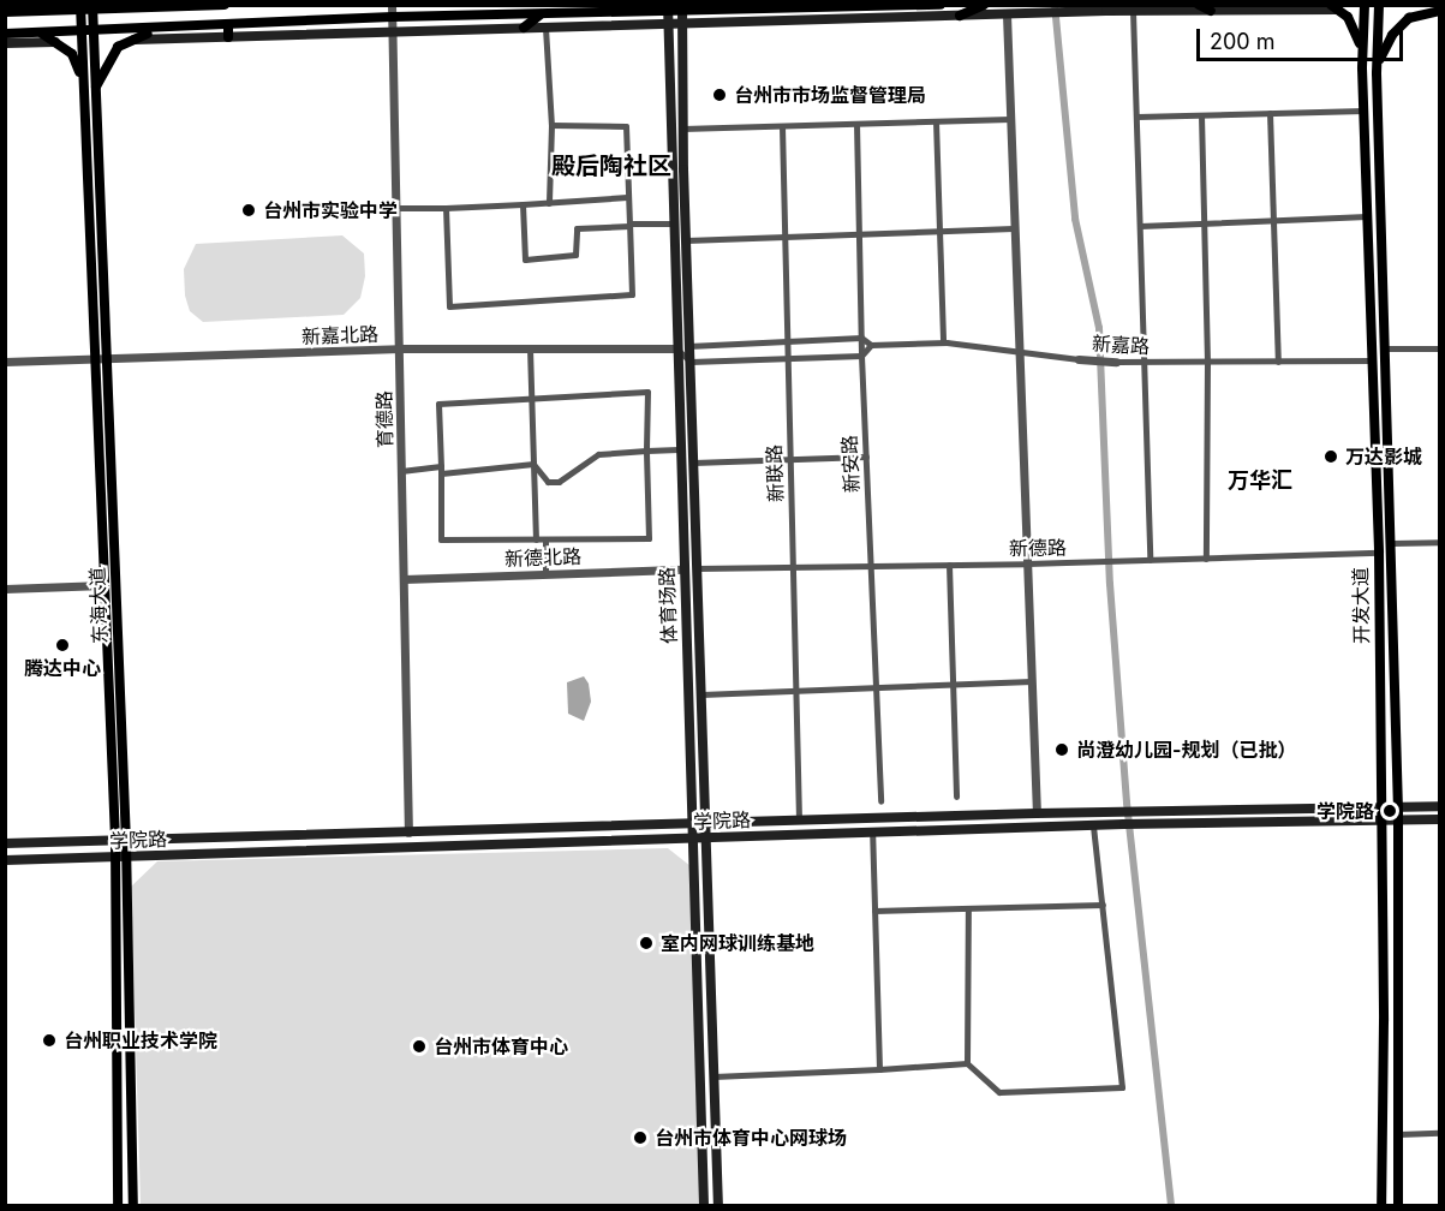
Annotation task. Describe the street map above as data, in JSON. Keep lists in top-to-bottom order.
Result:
{
  "streets": {
    "main road": [
      "东海大道",
      "体育场路",
      "开发大道",
      "学院路"
    ],
    "street": [
      "新嘉北路",
      "新嘉路",
      "育德路",
      "新安路",
      "新联路",
      "新德路",
      "新德北路"
    ]
  },
  "crossings": [
    ["新嘉北路", "育德路"],
    ["新嘉北路", "东海大道"],
    ["新嘉北路", "体育场路"],
    ["新嘉路", "开发大道"],
    ["育德路", "新德北路"],
    ["育德路", "学院路"],
    ["新安路", "新德路"],
    ["新联路", "新德路"],
    ["新联路", "学院路"],
    ["新德路", "开发大道"],
    ["新德北路", "体育场路"],
    ["东海大道", "学院路"],
    ["体育场路", "学院路"],
    ["开发大道", "学院路"]
  ],
  "districts": ["殿后陶社区", "万华汇"],
  "places": [
    "台州市市场监督管理局",
    "台州市实验中学",
    "万达影城",
    "腾达中心",
    "尚澄幼儿园-规划（已批）",
    "学院路",
    "室内网球训练基地",
    "台州职业技术学院",
    "台州市体育中心",
    "台州市体育中心网球场"
  ],
  "scale_bar": "200 m"
}
